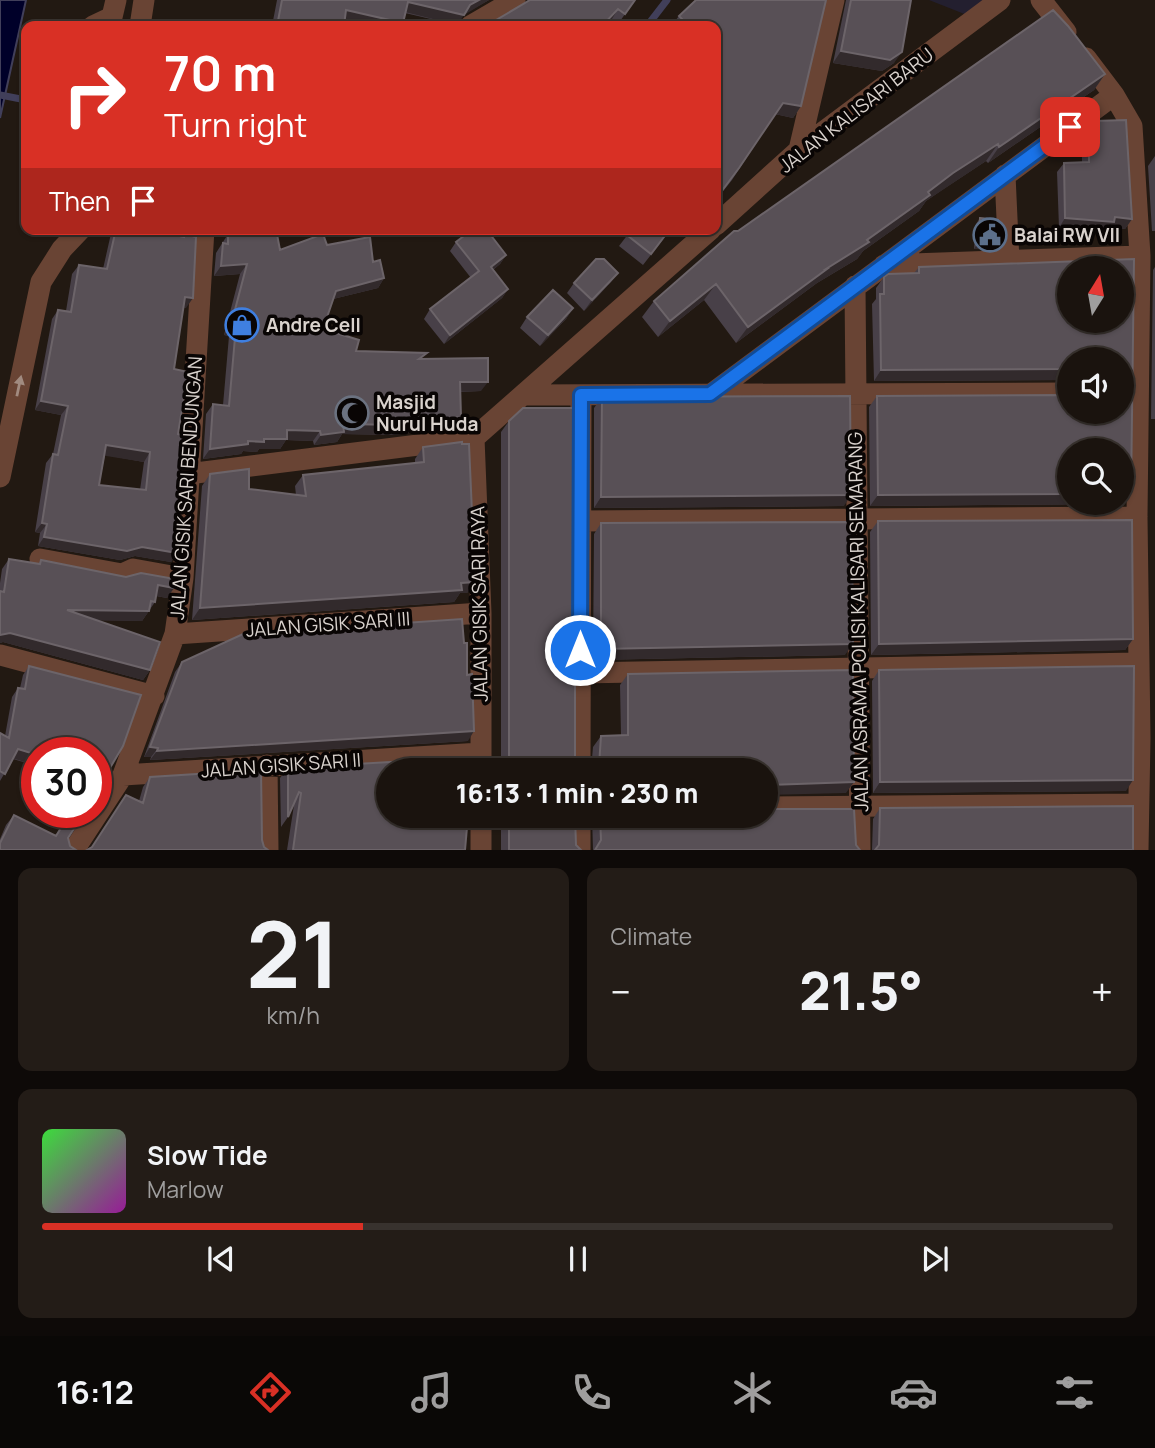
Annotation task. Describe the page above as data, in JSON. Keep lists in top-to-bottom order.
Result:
{
  "streets": {
    "street": [
      "JALAN KALISARI BARU",
      "JALAN GISIK SARI BENDUNGAN",
      "JALAN GISIK SARI RAYA",
      "JALAN ASRAMA POLISI KALISARI SEMARANG",
      "JALAN GISIK SARI III",
      "JALAN GISIK SARI II"
    ]
  },
  "crossings": [
    ["JALAN GISIK SARI BENDUNGAN", "JALAN GISIK SARI III"],
    ["JALAN GISIK SARI BENDUNGAN", "JALAN GISIK SARI II"],
    ["JALAN GISIK SARI RAYA", "JALAN GISIK SARI III"]
  ],
  "places": {
    "public building": ["Balai RW VII"],
    "shop": ["Andre Cell"],
    "mosque": ["Masjid Nurul Huda"]
  },
  "north": "top",
  "page": {
    "turn": ["70 m", "Turn right"],
    "then": "Then",
    "limit": "30",
    "trip": "16:13 · 1 min · 230 m",
    "tile": [
      ["21", "km/h"],
      "Climate"
    ],
    "heat": ["−", "21.5°", "+"],
    "song": ["Slow Tide", "Marlow"],
    "tabs": "16:12"
  }
}
